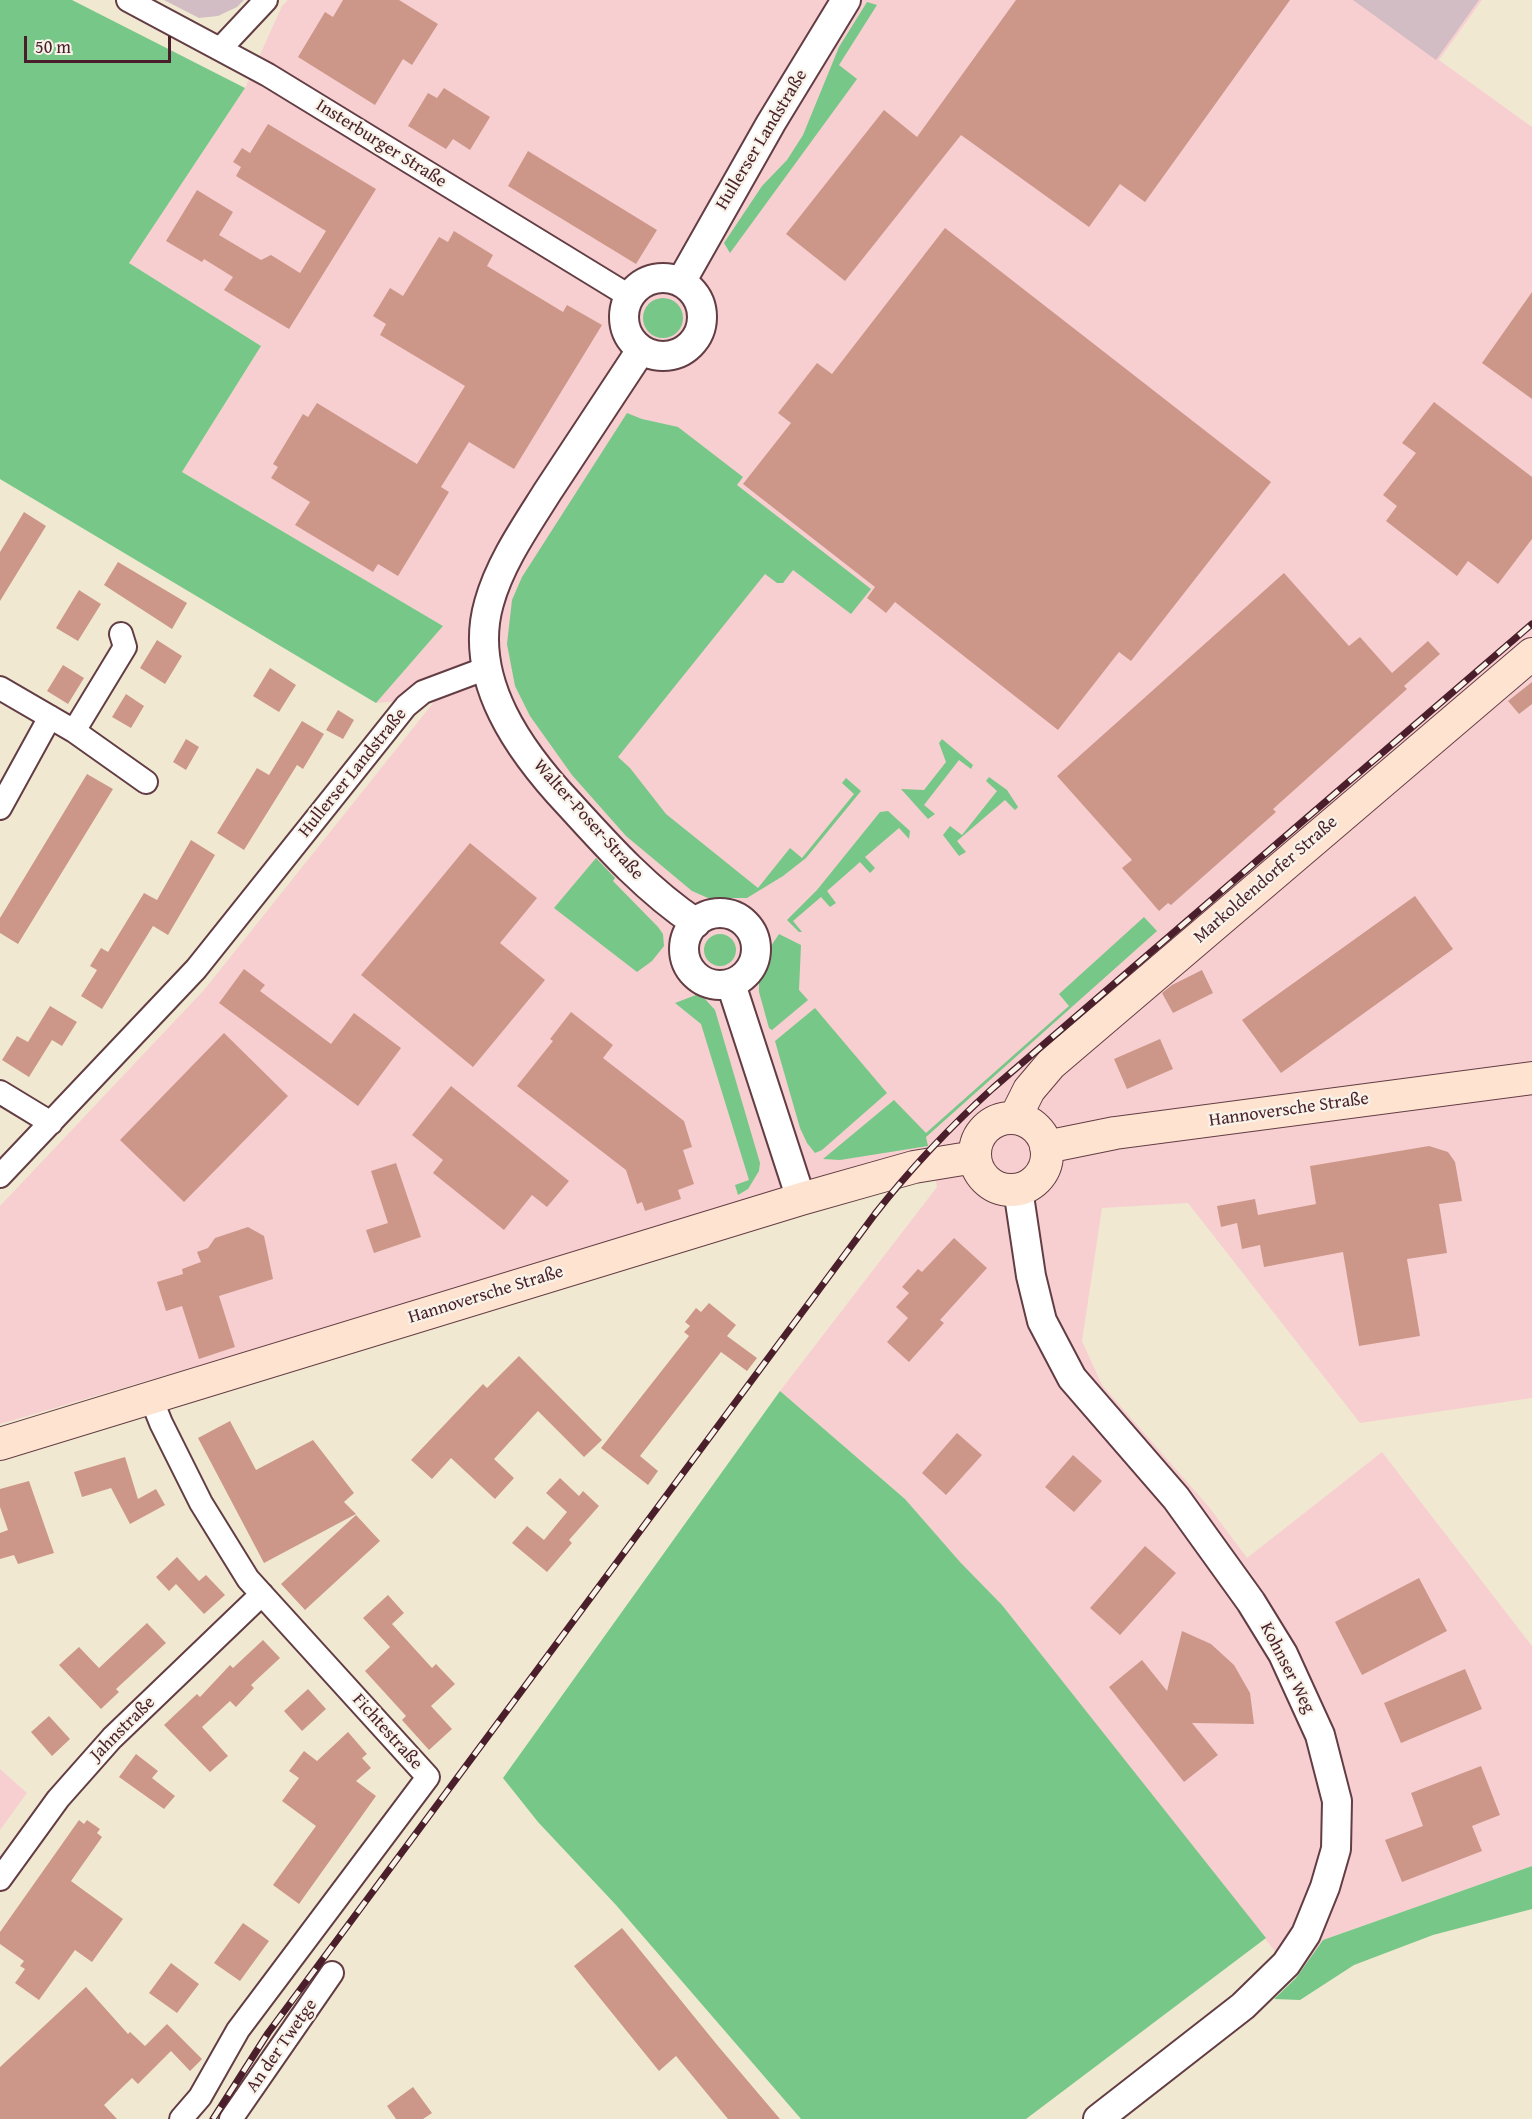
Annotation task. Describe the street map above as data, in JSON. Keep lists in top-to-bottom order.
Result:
{
  "streets": {
    "main road": ["Markoldendorfer Straße", "Hannoversche Straße"],
    "street": [
      "Hullerser Landstraße",
      "Insterburger Straße",
      "Walter-Poser-Straße",
      "Kohnser Weg",
      "Jahnstraße",
      "Fichtestraße",
      "An der Twetge"
    ]
  },
  "crossings": [
    ["Hullerser Landstraße", "Insterburger Straße"],
    ["Hullerser Landstraße", "Walter-Poser-Straße"],
    ["Markoldendorfer Straße", "Hannoversche Straße"],
    ["Markoldendorfer Straße", "Kohnser Weg"],
    ["Hannoversche Straße", "Kohnser Weg"],
    ["Hannoversche Straße", "Fichtestraße"],
    ["Jahnstraße", "Fichtestraße"]
  ],
  "scale_bar": "50 m"
}
